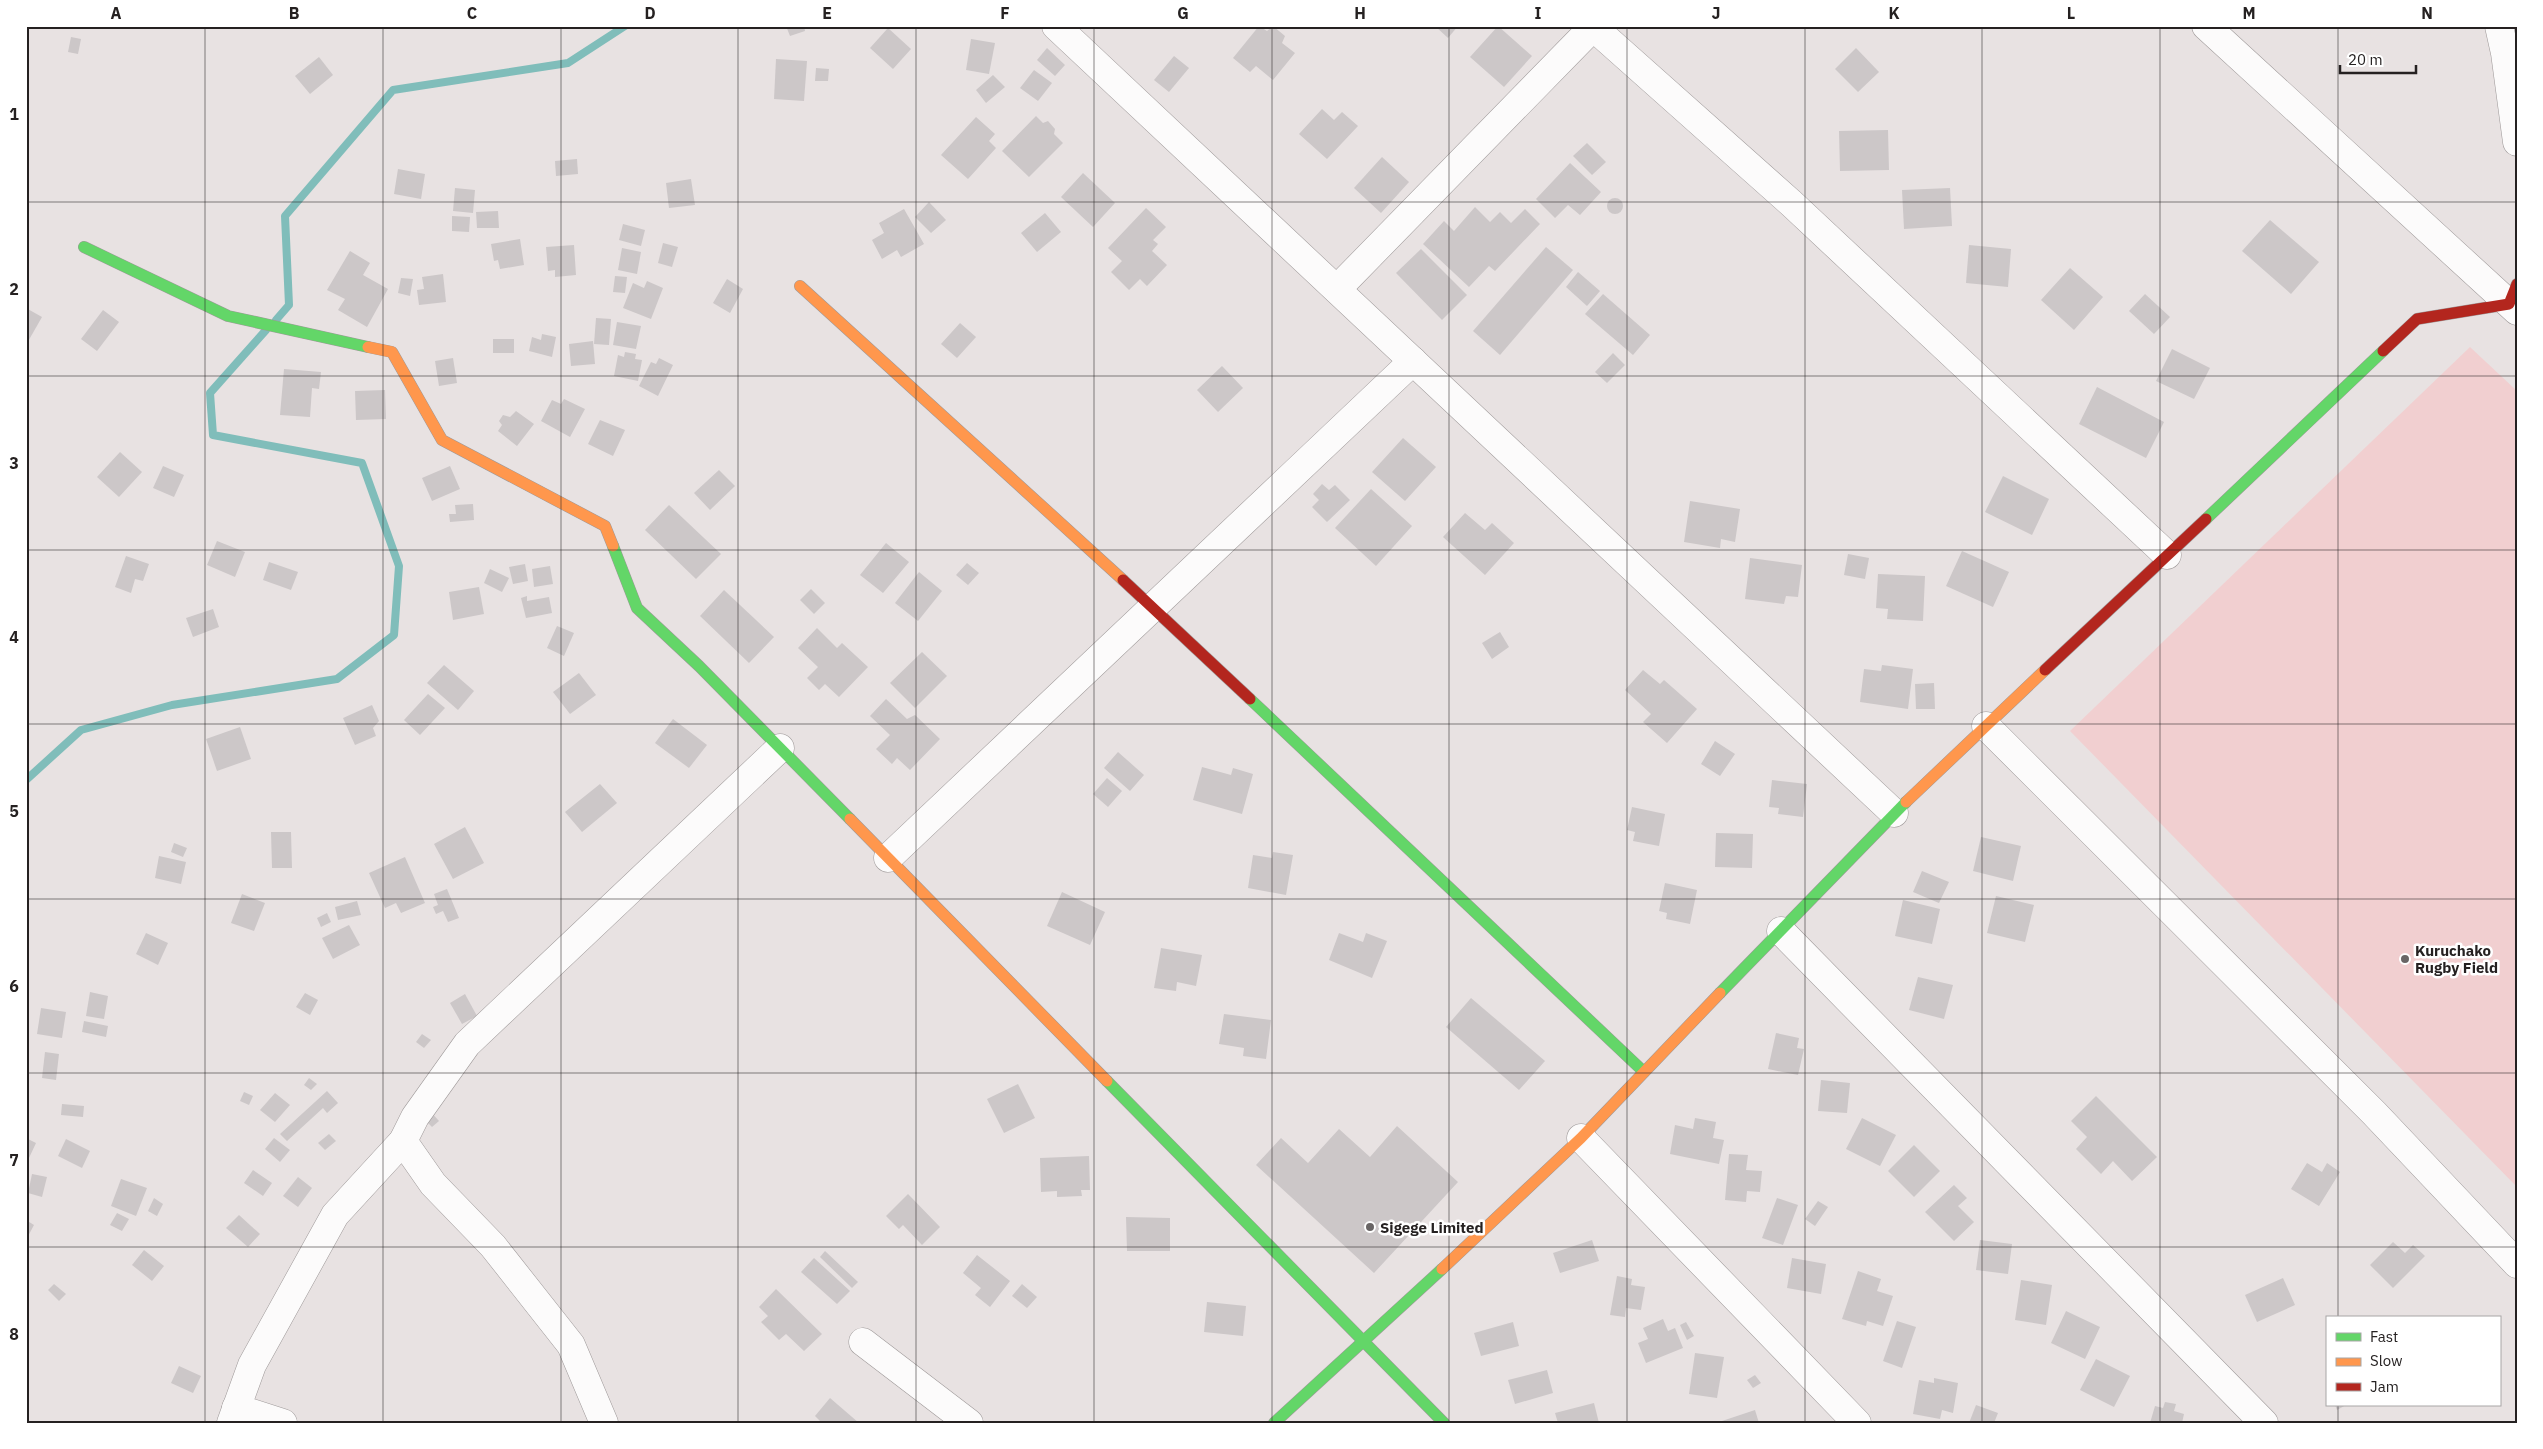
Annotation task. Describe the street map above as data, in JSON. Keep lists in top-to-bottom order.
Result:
{
  "places": ["Kuruchako Rugby Field", "Sigege Limited"],
  "legend": ["Fast", "Slow", "Jam"],
  "scale_bar": "20 m",
  "grid": {
    "columns": [
      "A",
      "B",
      "C",
      "D",
      "E",
      "F",
      "G",
      "H",
      "I",
      "J",
      "K",
      "L",
      "M",
      "N"
    ],
    "rows": [
      "1",
      "2",
      "3",
      "4",
      "5",
      "6",
      "7",
      "8"
    ]
  }
}
